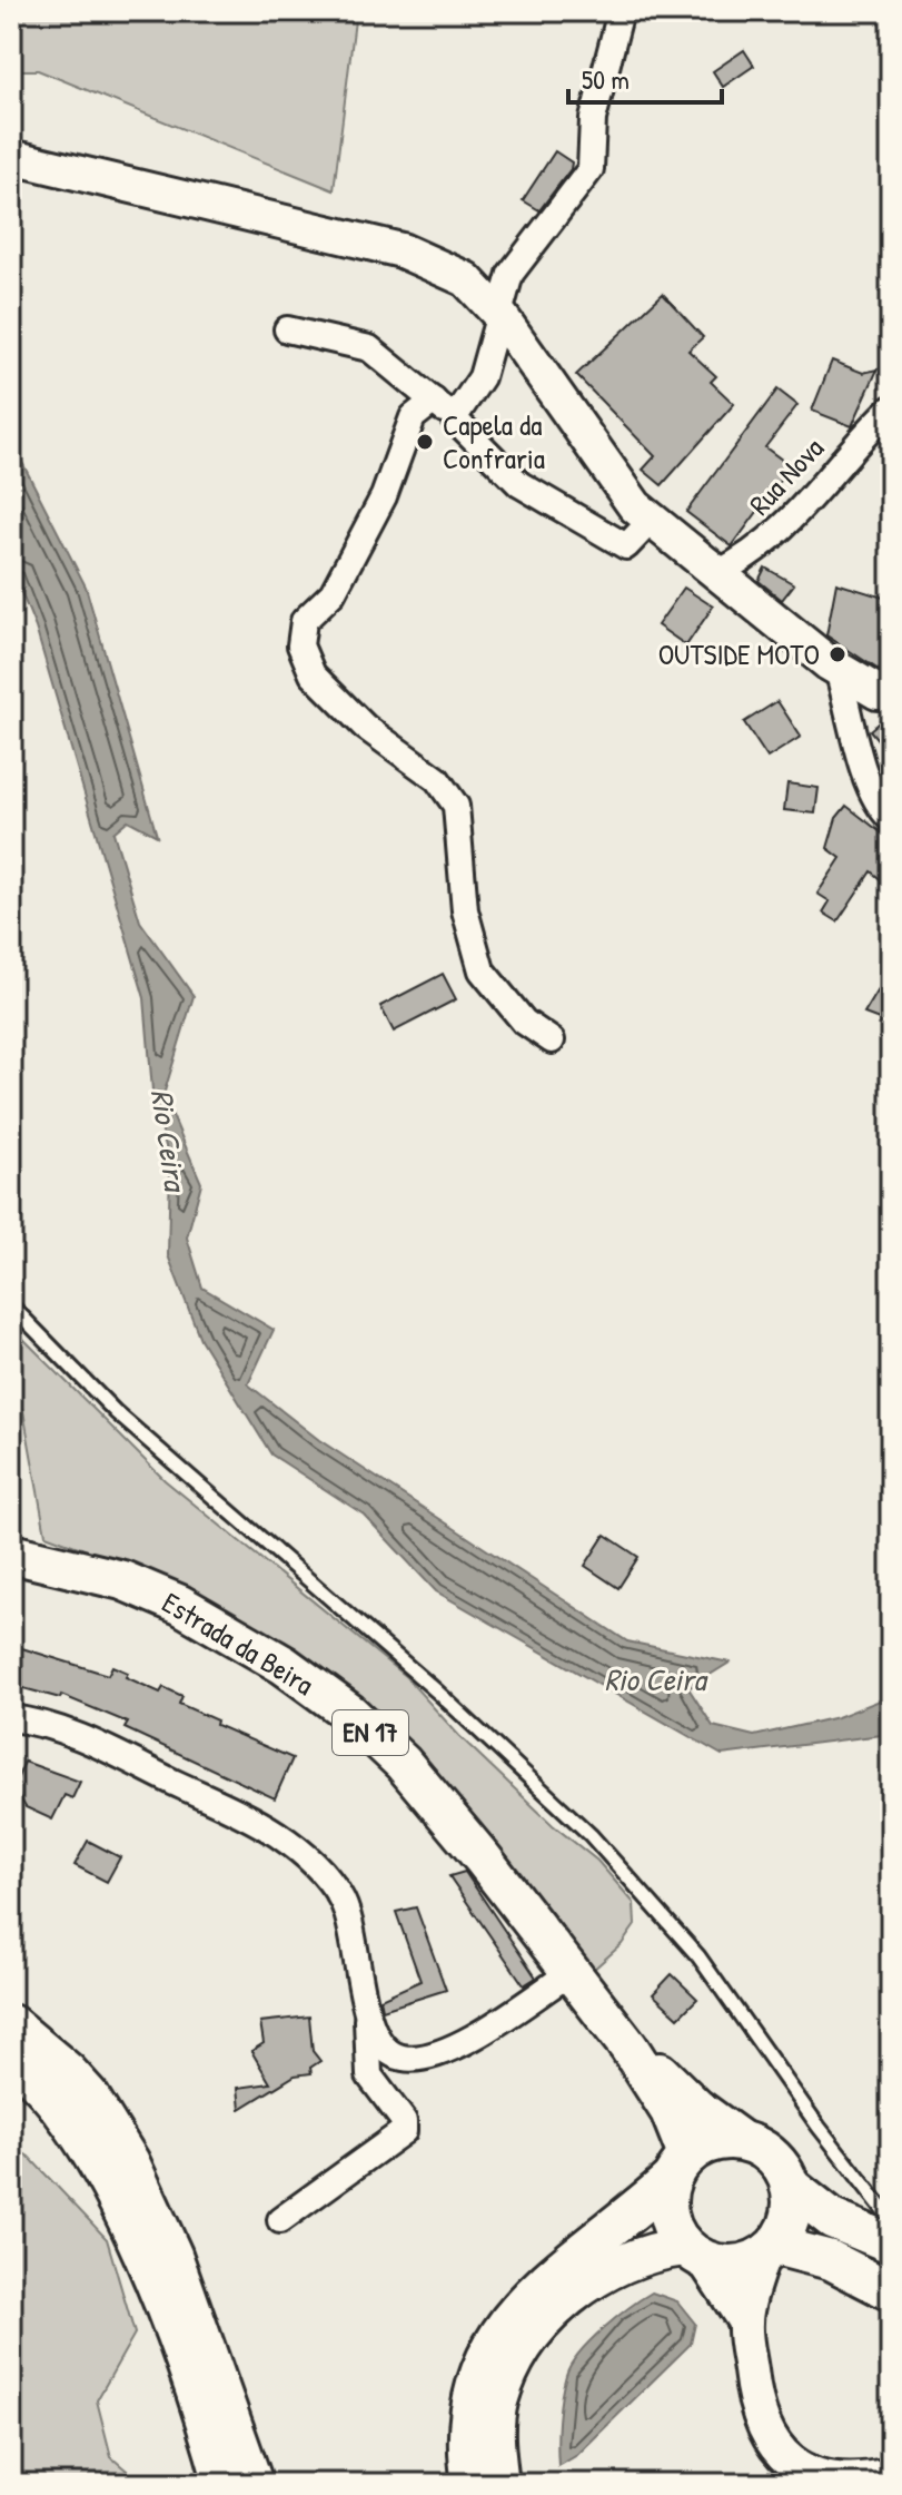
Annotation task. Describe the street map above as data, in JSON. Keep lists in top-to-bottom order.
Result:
{
  "streets": {
    "main road": ["Estrada da Beira", "EN 17"],
    "street": ["Rua Nova"]
  },
  "water": ["Rio Ceira"],
  "places": ["Capela da Confraria", "OUTSIDE MOTO"],
  "scale_bar": "50 m"
}
